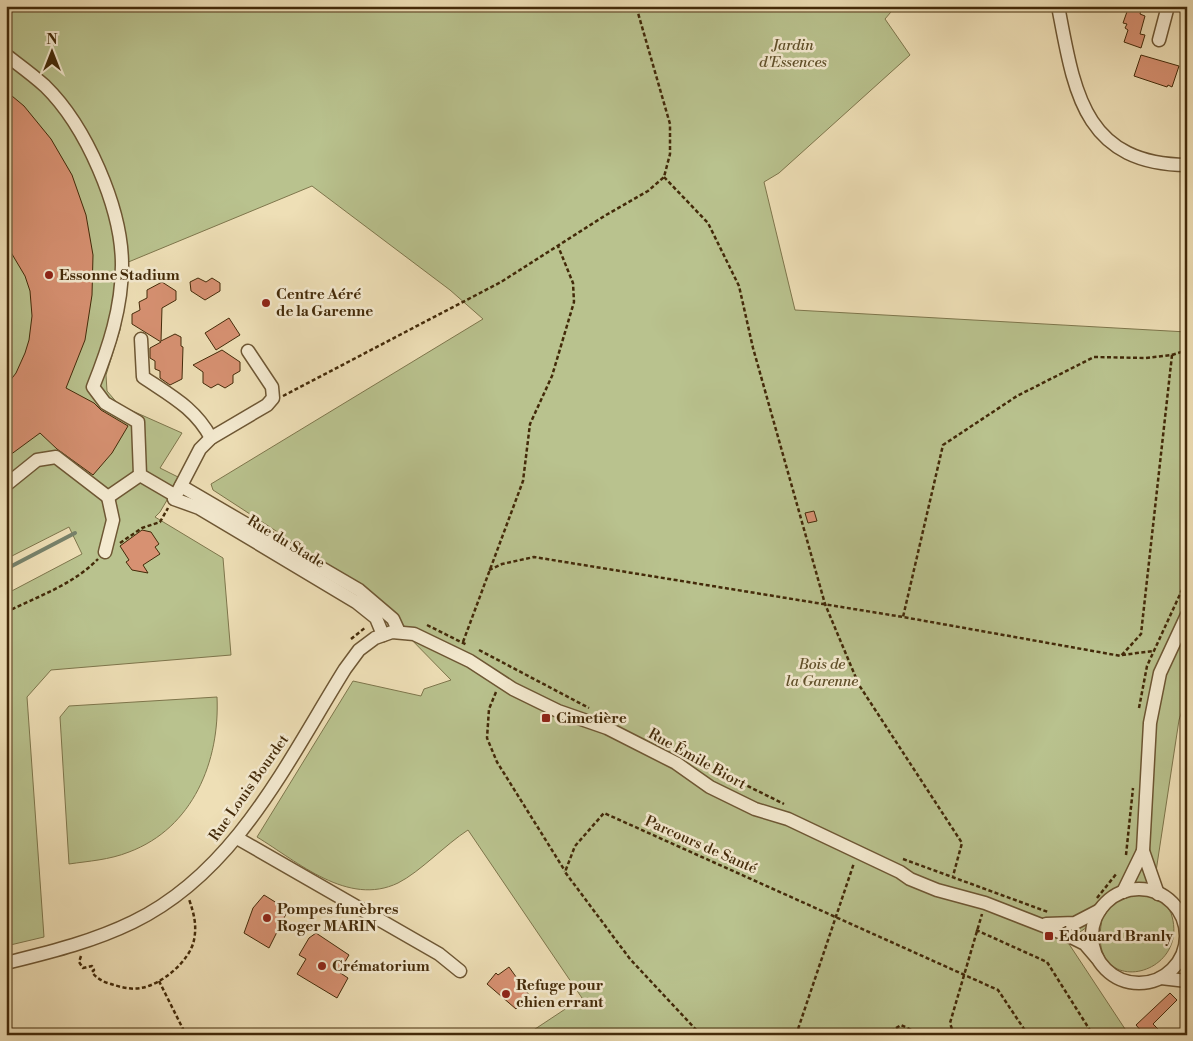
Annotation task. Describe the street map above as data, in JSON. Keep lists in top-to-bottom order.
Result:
{
  "streets": {
    "street": ["Rue du Stade", "Rue Émile Biort", "Rue Louis Bourdet"],
    "path": ["Parcours de Santé"]
  },
  "crossings": [
    ["Rue du Stade", "Rue Émile Biort"],
    ["Rue Émile Biort", "Rue Louis Bourdet"]
  ],
  "parks": ["Jardin d'Essences", "Bois de la Garenne"],
  "places": {
    "other": [
      "Essonne Stadium",
      "Centre Aéré de la Garenne",
      "Pompes funèbres Roger MARIN",
      "Crématorium",
      "Refuge pour chien errant"
    ],
    "transit": ["Cimetière", "Édouard Branly"]
  },
  "north": "top"
}
